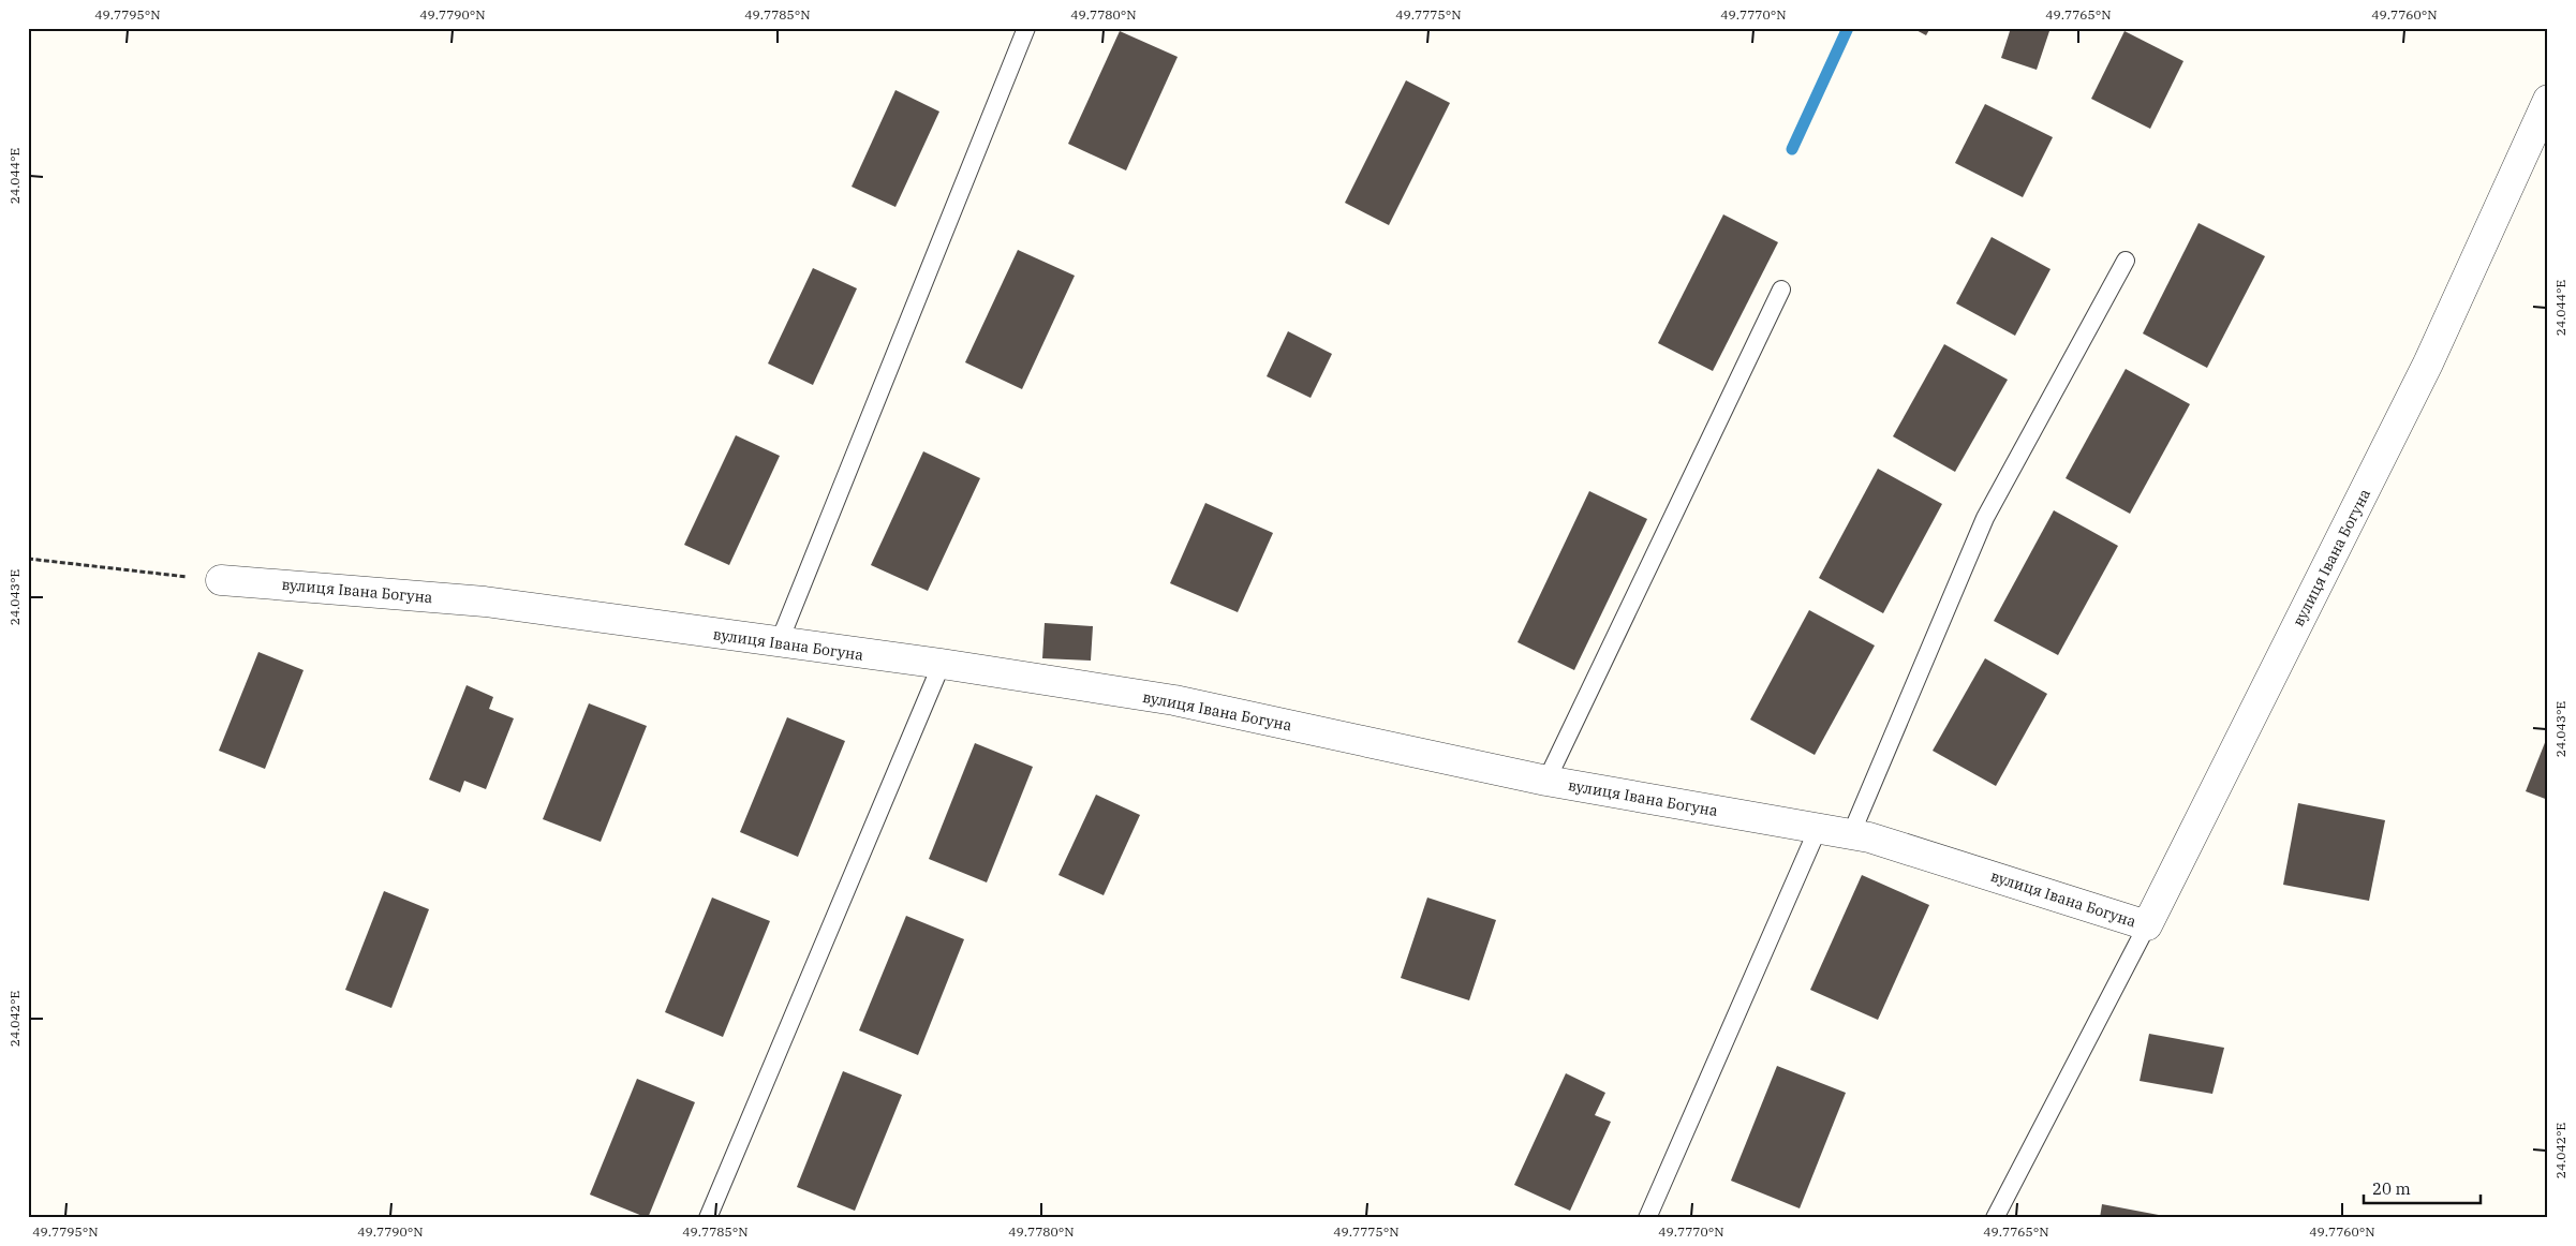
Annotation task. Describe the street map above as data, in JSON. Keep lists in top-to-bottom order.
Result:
{
  "streets": {
    "street": ["вулиця Івана Богуна"]
  },
  "scale_bar": "20 m",
  "coordinates": [
    "49.7795°N",
    "49.7790°N",
    "49.7785°N",
    "49.7780°N",
    "49.7775°N",
    "49.7770°N",
    "49.7765°N",
    "49.7760°N",
    "24.044°E",
    "24.043°E",
    "24.042°E"
  ]
}
